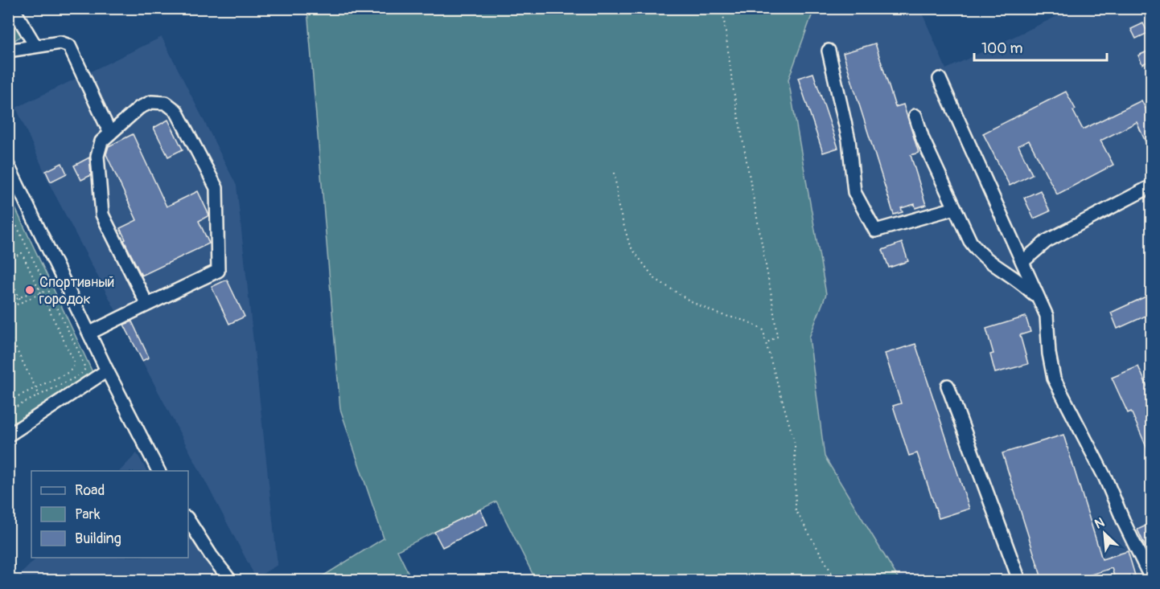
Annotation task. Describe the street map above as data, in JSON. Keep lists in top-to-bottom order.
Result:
{
  "places": ["Спортивный городок"],
  "legend": ["Road", "Park", "Building"],
  "scale_bar": "100 m",
  "north": "top left"
}
